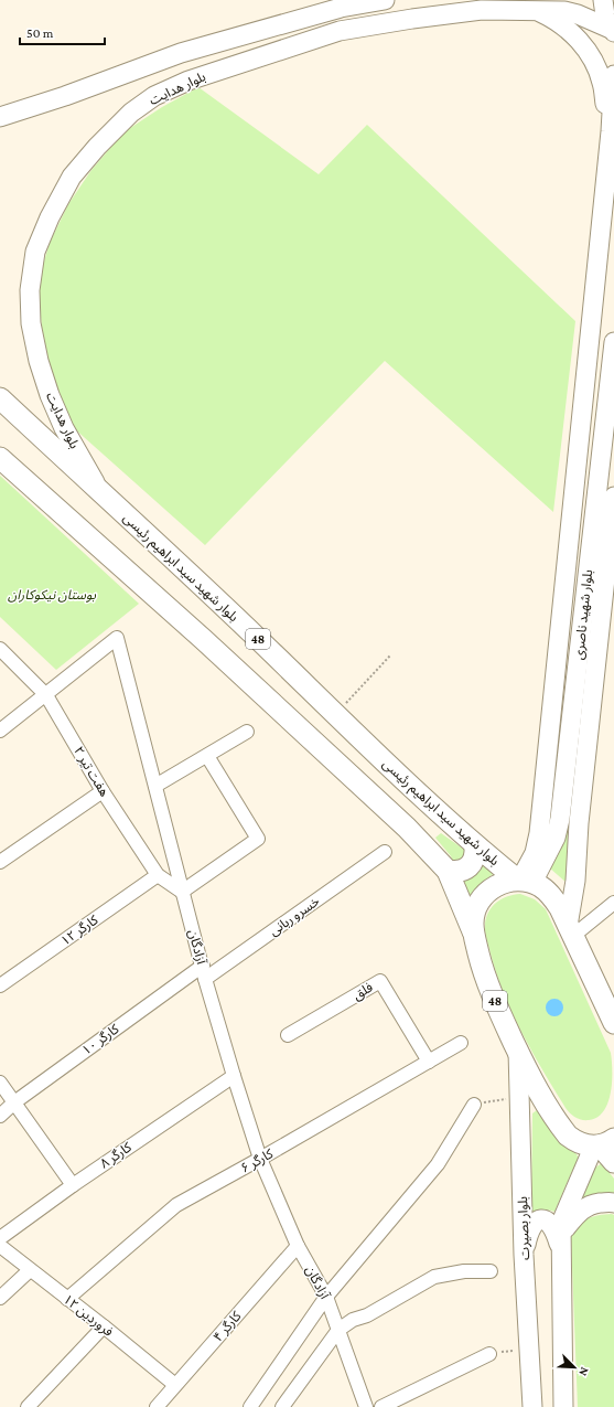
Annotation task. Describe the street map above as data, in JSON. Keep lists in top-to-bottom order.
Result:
{
  "streets": {
    "main road": [
      "بلوار هدایت",
      "بلوار شهید سید ابراهیم رئیسی",
      "بلوار شهید ناصری",
      "48",
      "بلوار بصیرت"
    ],
    "street": [
      "هفت تیر ۲",
      "خسرو ربانی",
      "کارگر ۱۲",
      "آزادگان",
      "فلق",
      "کارگر ۱۰",
      "کارگر ۸",
      "کارگر ۶",
      "۱۲ فروردین",
      "کارگر ۴"
    ]
  },
  "crossings": [
    ["بلوار هدایت", "بلوار شهید سید ابراهیم رئیسی"],
    ["بلوار شهید سید ابراهیم رئیسی", "بلوار شهید ناصری"],
    ["بلوار شهید سید ابراهیم رئیسی", "48"],
    ["بلوار شهید ناصری", "48"],
    ["48", "بلوار بصیرت"],
    ["هفت تیر ۲", "کارگر ۱۲"],
    ["هفت تیر ۲", "آزادگان"],
    ["خسرو ربانی", "آزادگان"],
    ["آزادگان", "کارگر ۱۰"],
    ["آزادگان", "کارگر ۸"],
    ["آزادگان", "کارگر ۶"],
    ["آزادگان", "کارگر ۴"],
    ["فلق", "کارگر ۶"],
    ["کارگر ۶", "۱۲ فروردین"],
    ["۱۲ فروردین", "کارگر ۴"]
  ],
  "parks": ["بوستان نیکوکاران"],
  "scale_bar": "50 m",
  "north": "bottom right"
}
